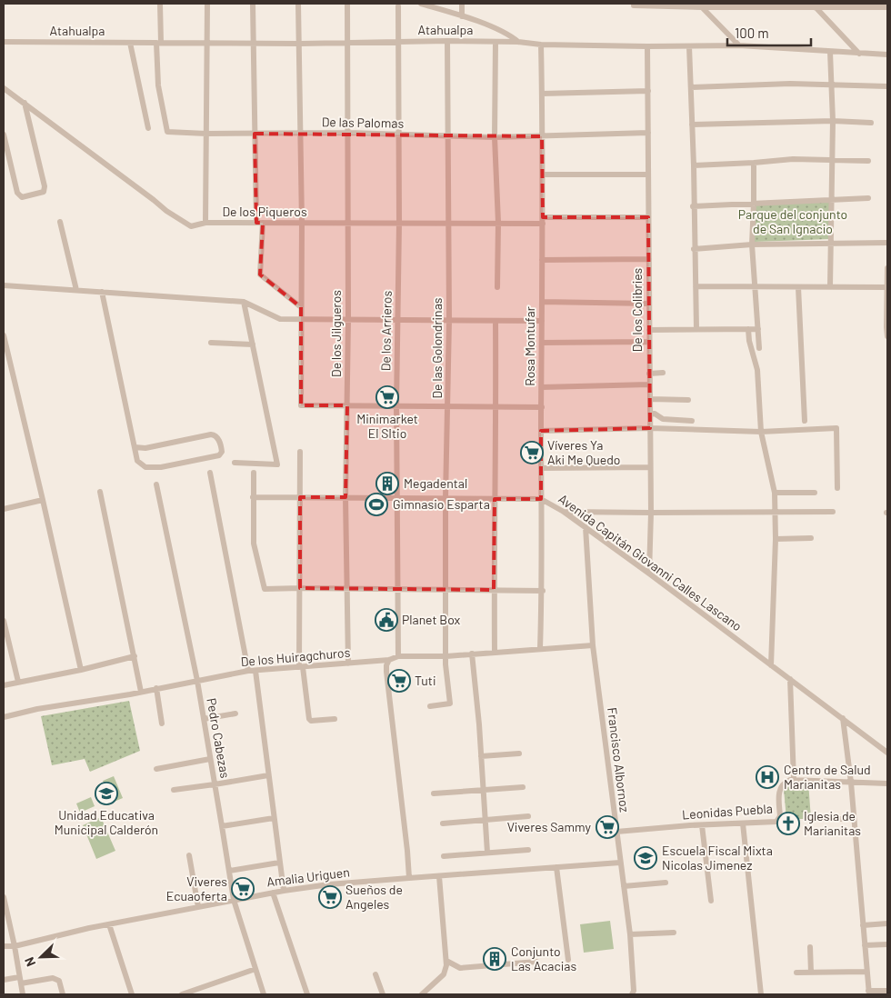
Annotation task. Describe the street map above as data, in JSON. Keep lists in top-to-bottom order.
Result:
{
  "streets": {
    "street": [
      "Atahualpa",
      "De las Palomas",
      "De los Piqueros",
      "De los Colibries",
      "De los Arrieros",
      "De los Jilgueros",
      "Rosa Montufar",
      "De las Golondrinas",
      "Avenida Capitán Giovanni Calles Lascano",
      "De los Huiragchuros",
      "Pedro Cabezas",
      "Francisco Albornoz",
      "Leonidas Puebla",
      "Amalia Uriguen"
    ]
  },
  "crossings": [
    ["Atahualpa", "De las Palomas"],
    ["Atahualpa", "De los Piqueros"],
    ["Atahualpa", "De los Colibries"],
    ["Atahualpa", "De los Arrieros"],
    ["Atahualpa", "De los Jilgueros"],
    ["Atahualpa", "Rosa Montufar"],
    ["Atahualpa", "De las Golondrinas"],
    ["De las Palomas", "De los Piqueros"],
    ["De las Palomas", "De los Colibries"],
    ["De las Palomas", "De los Arrieros"],
    ["De las Palomas", "De los Jilgueros"],
    ["De las Palomas", "Rosa Montufar"],
    ["De las Palomas", "De las Golondrinas"],
    ["De los Piqueros", "De los Colibries"],
    ["De los Piqueros", "De los Arrieros"],
    ["De los Piqueros", "De los Jilgueros"],
    ["De los Piqueros", "Rosa Montufar"],
    ["De los Piqueros", "De las Golondrinas"],
    ["De los Colibries", "Avenida Capitán Giovanni Calles Lascano"],
    ["De los Arrieros", "Avenida Capitán Giovanni Calles Lascano"],
    ["De los Arrieros", "De los Huiragchuros"],
    ["De los Jilgueros", "Avenida Capitán Giovanni Calles Lascano"],
    ["De los Jilgueros", "De los Huiragchuros"],
    ["Rosa Montufar", "Avenida Capitán Giovanni Calles Lascano"],
    ["Rosa Montufar", "De los Huiragchuros"],
    ["De las Golondrinas", "Avenida Capitán Giovanni Calles Lascano"],
    ["De las Golondrinas", "De los Huiragchuros"],
    ["Avenida Capitán Giovanni Calles Lascano", "Francisco Albornoz"],
    ["De los Huiragchuros", "Pedro Cabezas"],
    ["De los Huiragchuros", "Francisco Albornoz"],
    ["Pedro Cabezas", "Amalia Uriguen"],
    ["Francisco Albornoz", "Leonidas Puebla"],
    ["Francisco Albornoz", "Amalia Uriguen"]
  ],
  "parks": ["Parque del conjunto de San Ignacio"],
  "places": {
    "supermarket": [
      "Minimarket El SItio",
      "Víveres Ya Aki Me Quedo",
      "Tuti",
      "Viveres Sammy",
      "Viveres Ecuaoferta",
      "Sueños de Angeles"
    ],
    "building": ["Megadental", "Conjunto Las Acacias"],
    "sports": ["Gimnasio Esparta"],
    "public building": ["Planet Box"],
    "hospital": ["Centro de Salud Marianitas"],
    "school or university": ["Unidad Educativa Municipal Calderón", "Escuela Fiscal Mixta Nicolas Jimenez"],
    "church": ["Iglesia de Marianitas"]
  },
  "scale_bar": "100 m",
  "north": "bottom left"
}
